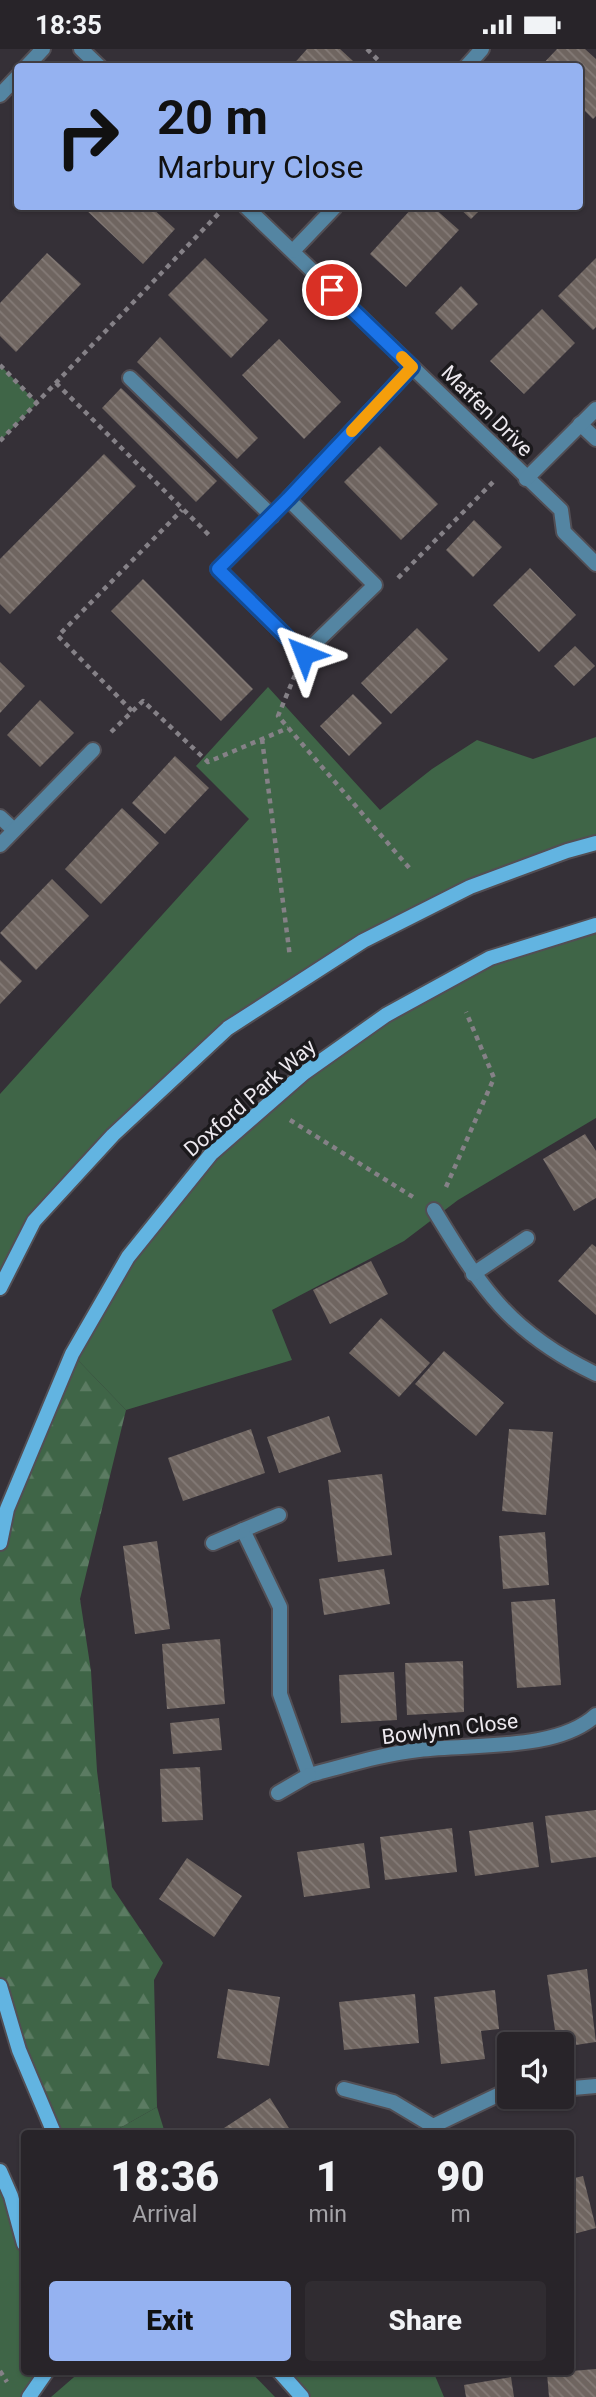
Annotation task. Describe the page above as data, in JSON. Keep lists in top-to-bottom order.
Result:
{
  "streets": {
    "main road": ["Doxford Park Way"],
    "street": ["Matfen Drive", "Bowlynn Close"]
  },
  "page": {
    "status": "18:35",
    "turn": ["20 m", "Marbury Close"],
    "eta": [
      "18:36",
      "Arrival",
      "1",
      "min",
      "90",
      "m"
    ],
    "buttons": ["Exit", "Share"]
  }
}
